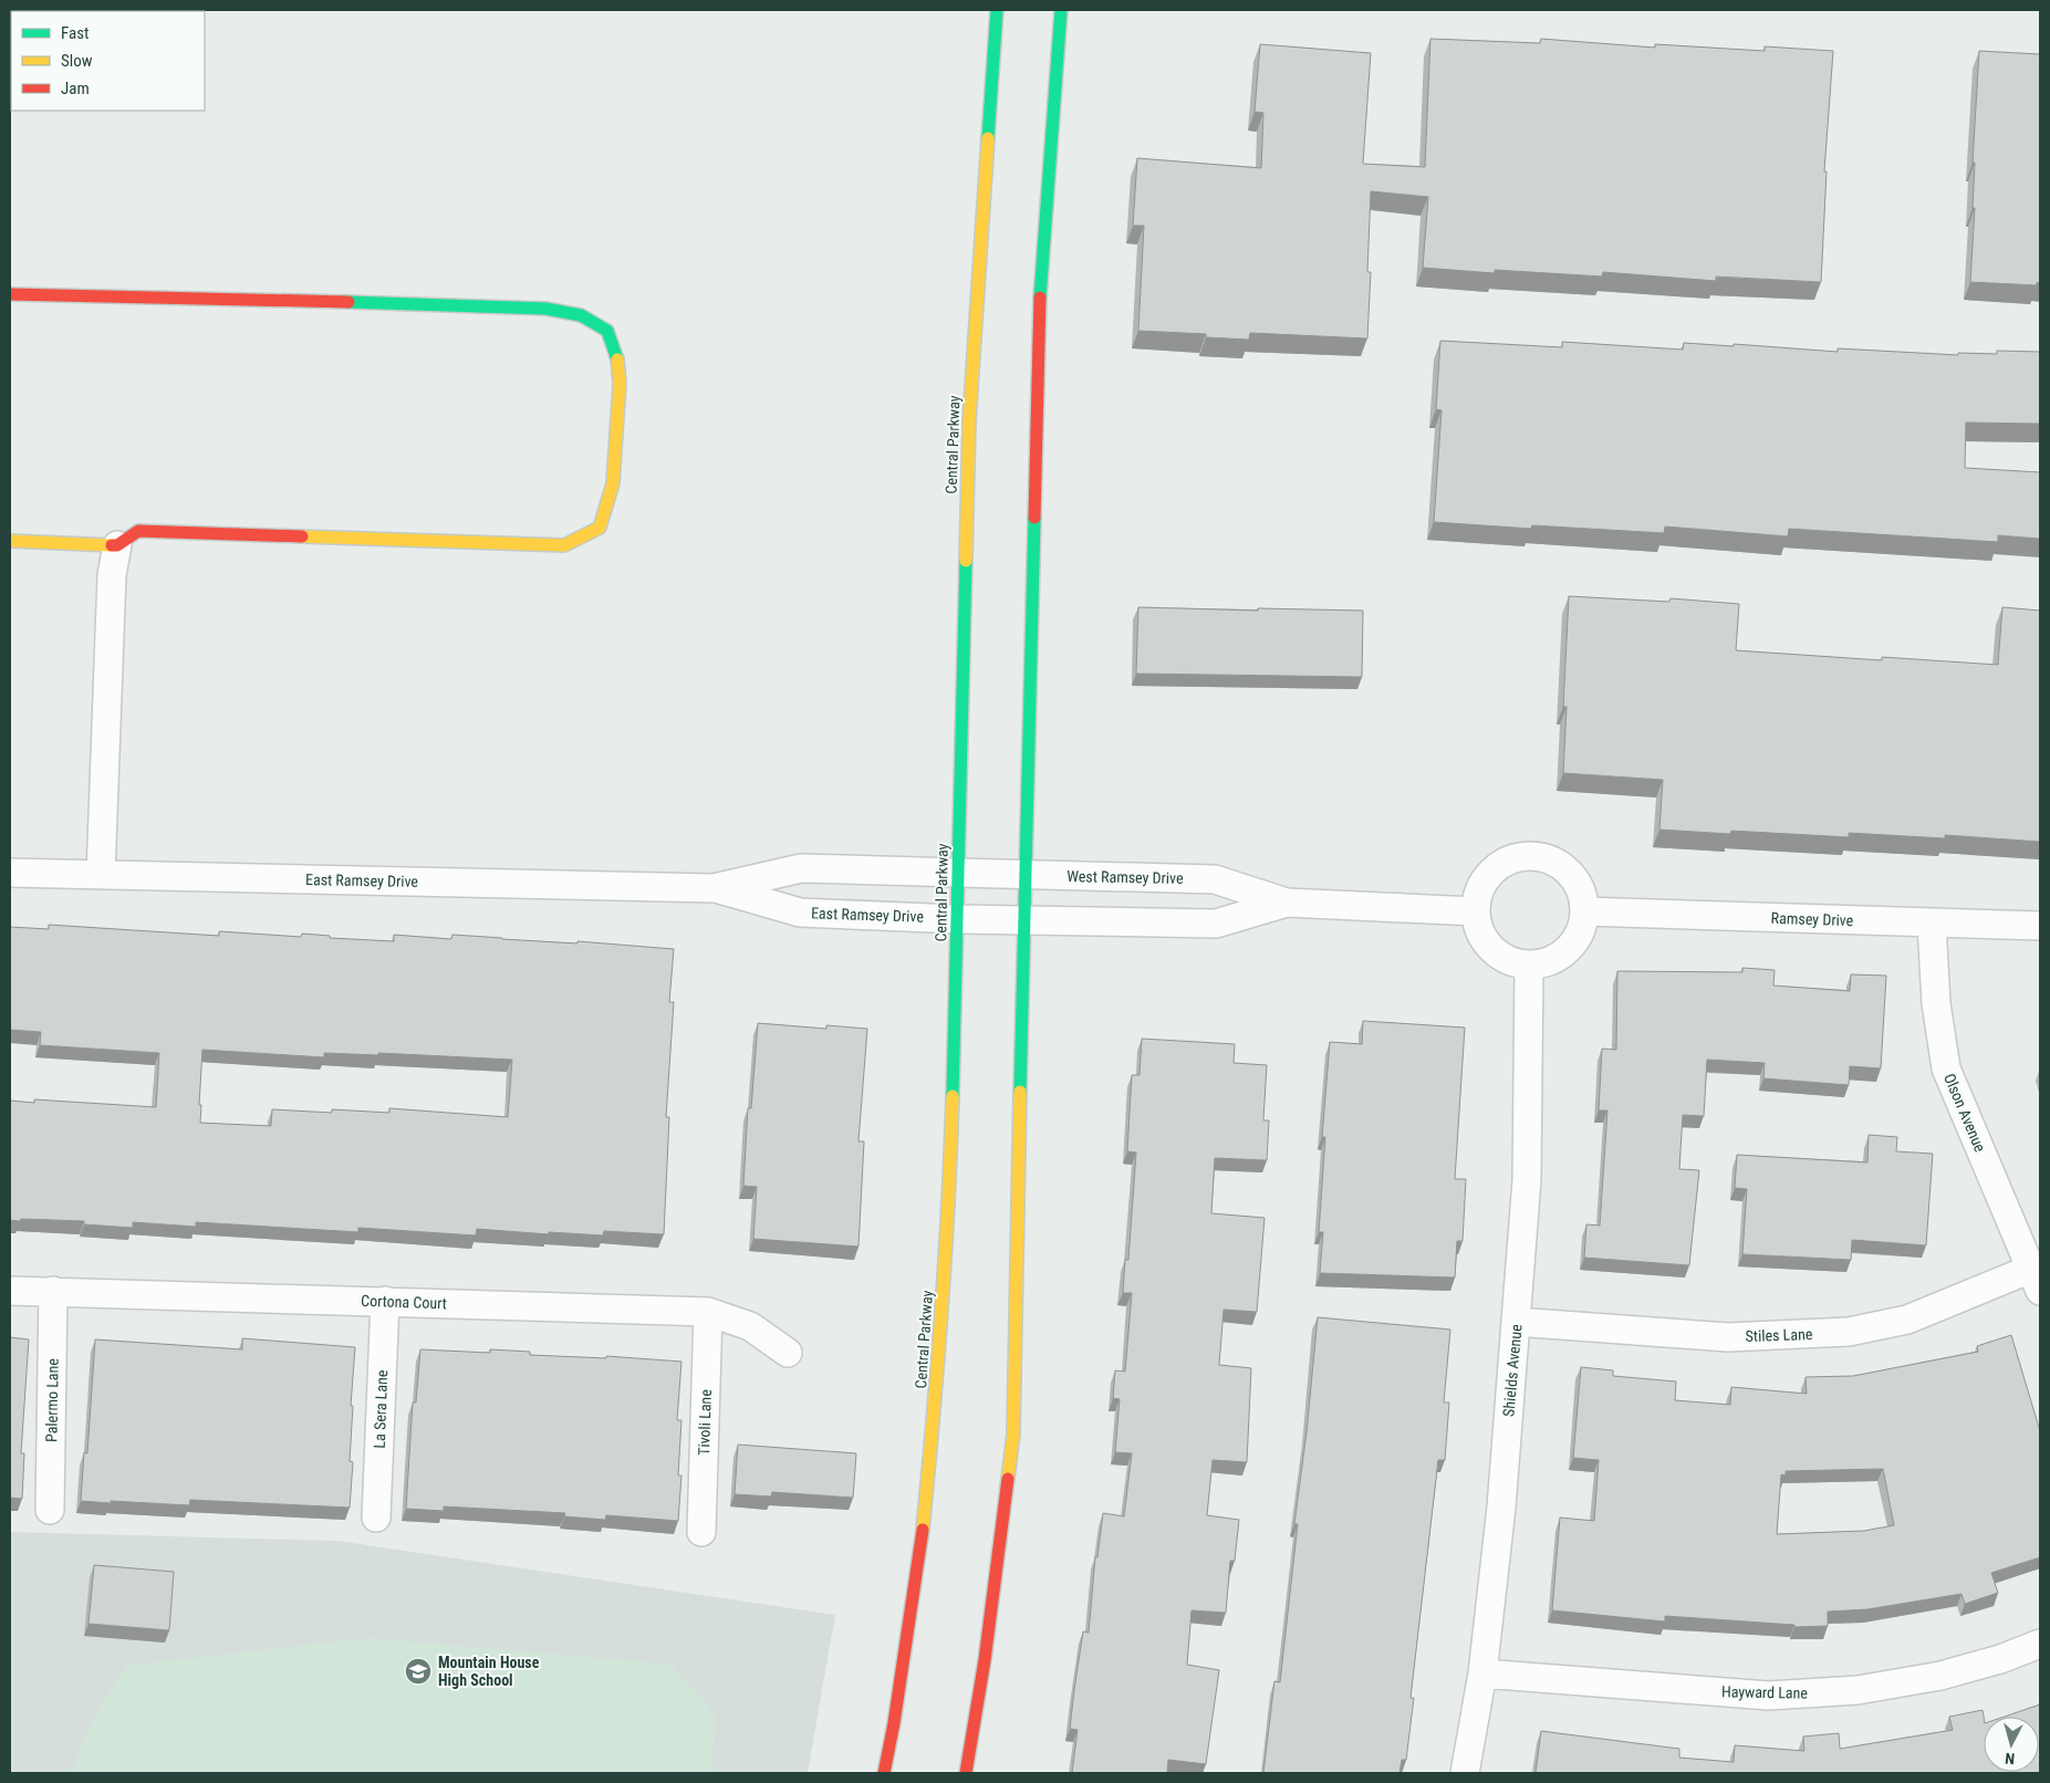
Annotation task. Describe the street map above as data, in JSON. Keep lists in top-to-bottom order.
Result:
{
  "streets": {
    "main road": ["Central Parkway"],
    "street": [
      "West Ramsey Drive",
      "East Ramsey Drive",
      "Ramsey Drive",
      "Olson Avenue",
      "Cortona Court",
      "Stiles Lane",
      "Shields Avenue",
      "Palermo Lane",
      "La Sera Lane",
      "Tivoli Lane",
      "Hayward Lane"
    ]
  },
  "crossings": [
    ["Central Parkway", "West Ramsey Drive"],
    ["Central Parkway", "East Ramsey Drive"],
    ["West Ramsey Drive", "East Ramsey Drive"],
    ["West Ramsey Drive", "Ramsey Drive"],
    ["West Ramsey Drive", "Shields Avenue"],
    ["Ramsey Drive", "Olson Avenue"],
    ["Ramsey Drive", "Shields Avenue"],
    ["Olson Avenue", "Stiles Lane"],
    ["Cortona Court", "Palermo Lane"],
    ["Cortona Court", "La Sera Lane"],
    ["Cortona Court", "Tivoli Lane"],
    ["Stiles Lane", "Shields Avenue"],
    ["Shields Avenue", "Hayward Lane"]
  ],
  "places": {
    "school or university": ["Mountain House High School"]
  },
  "legend": ["Fast", "Slow", "Jam"],
  "north": "bottom"
}
